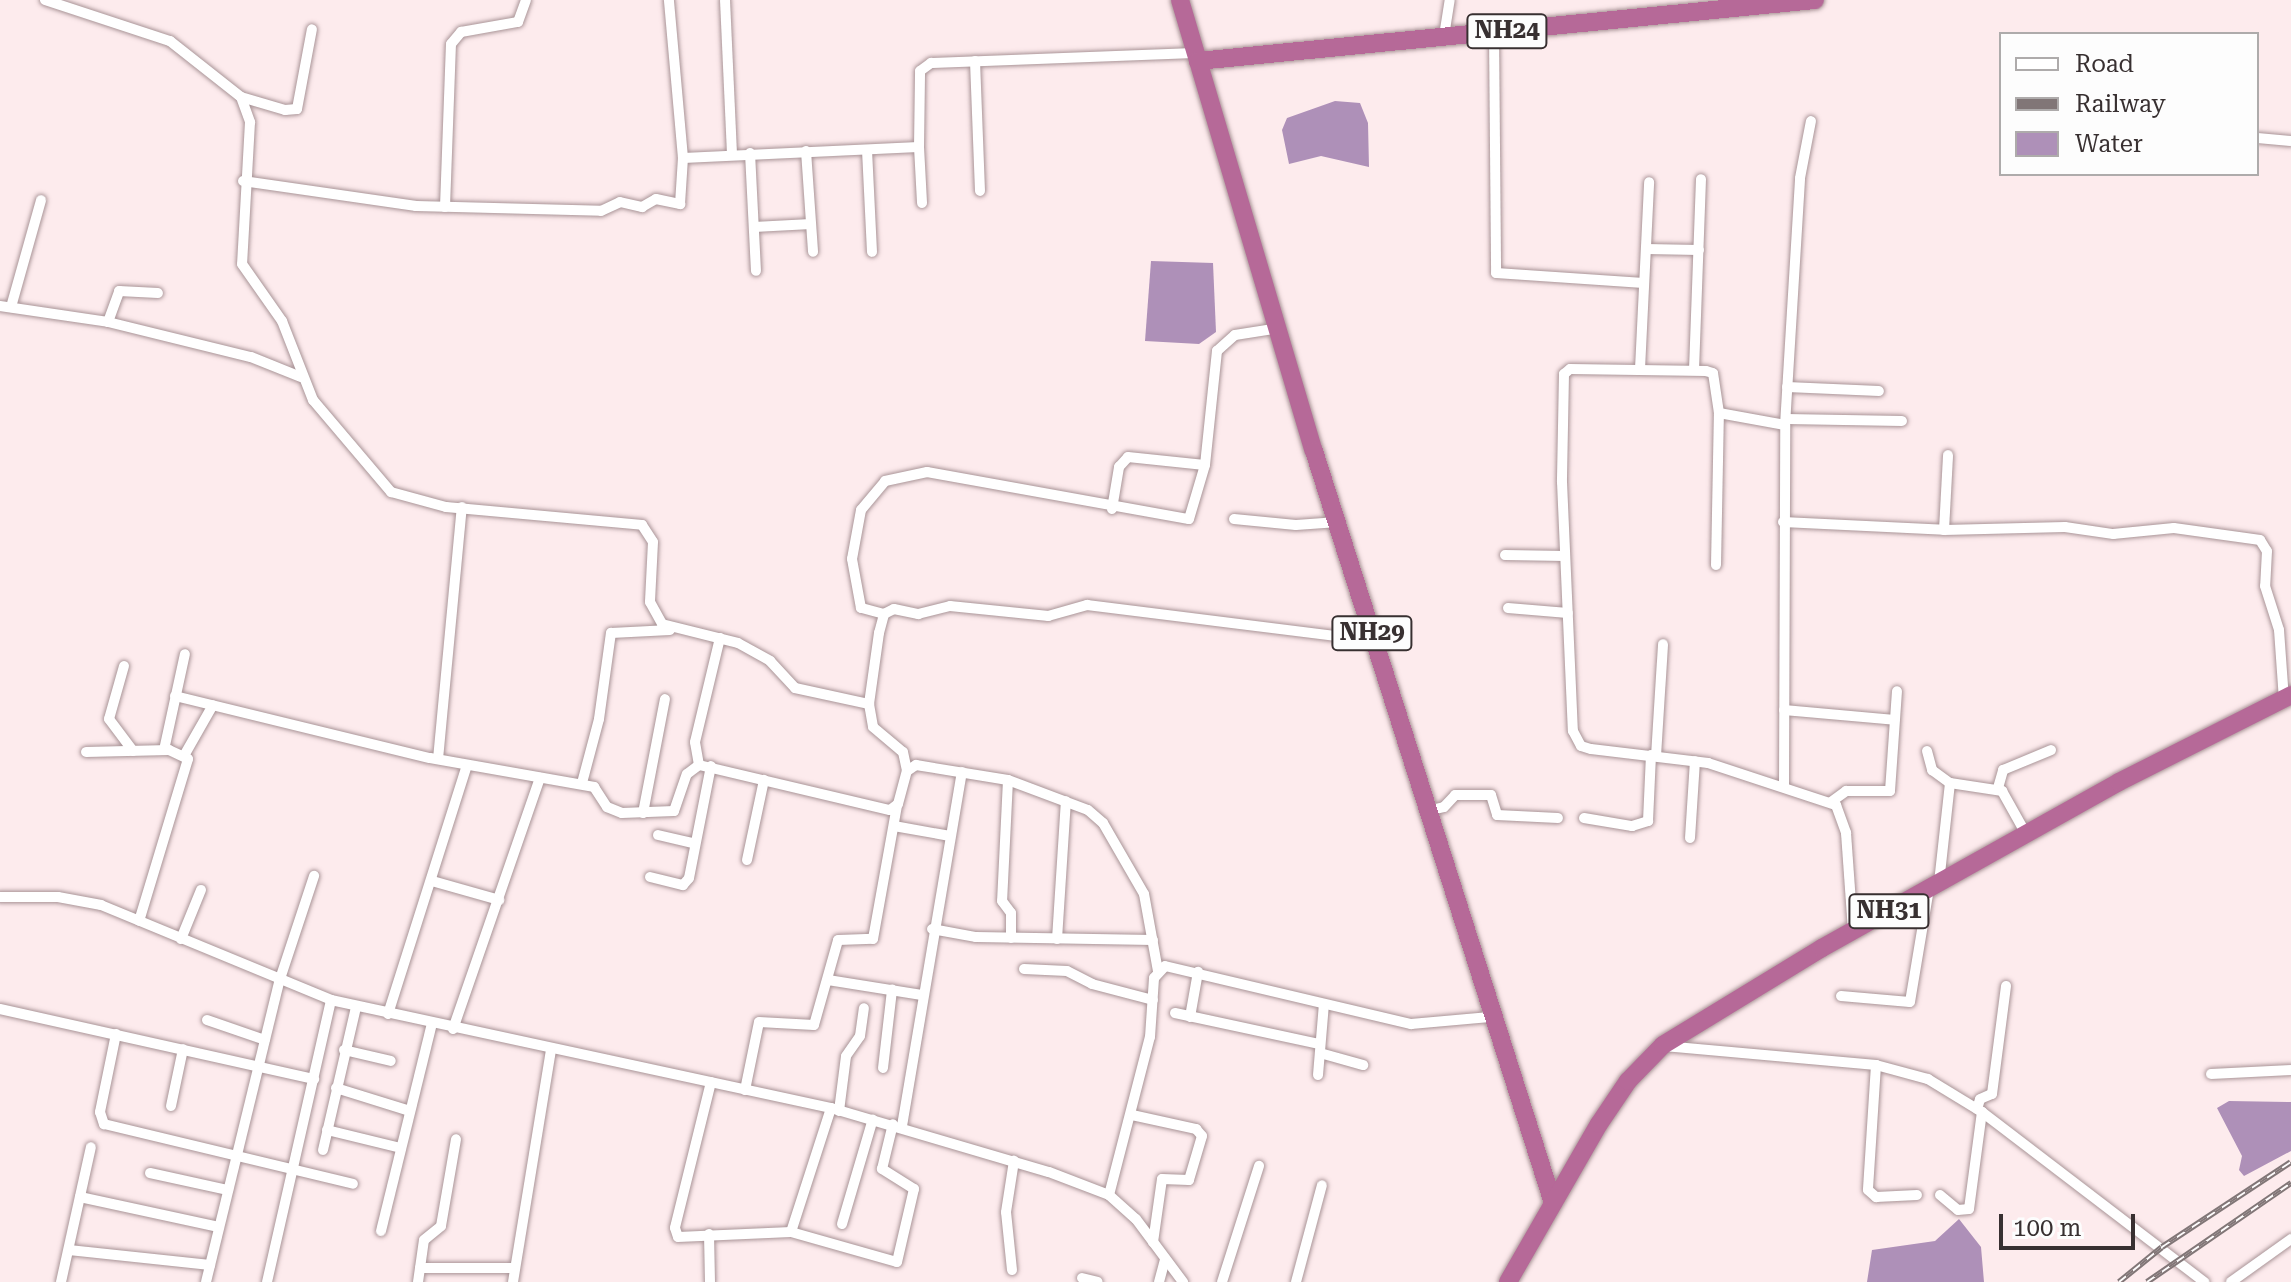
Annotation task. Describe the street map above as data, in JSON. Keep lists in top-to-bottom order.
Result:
{
  "streets": {
    "highway": ["NH24", "NH29", "NH31"]
  },
  "crossings": [
    ["NH24", "NH29"],
    ["NH29", "NH31"]
  ],
  "legend": ["Road", "Railway", "Water"],
  "scale_bar": "100 m"
}
